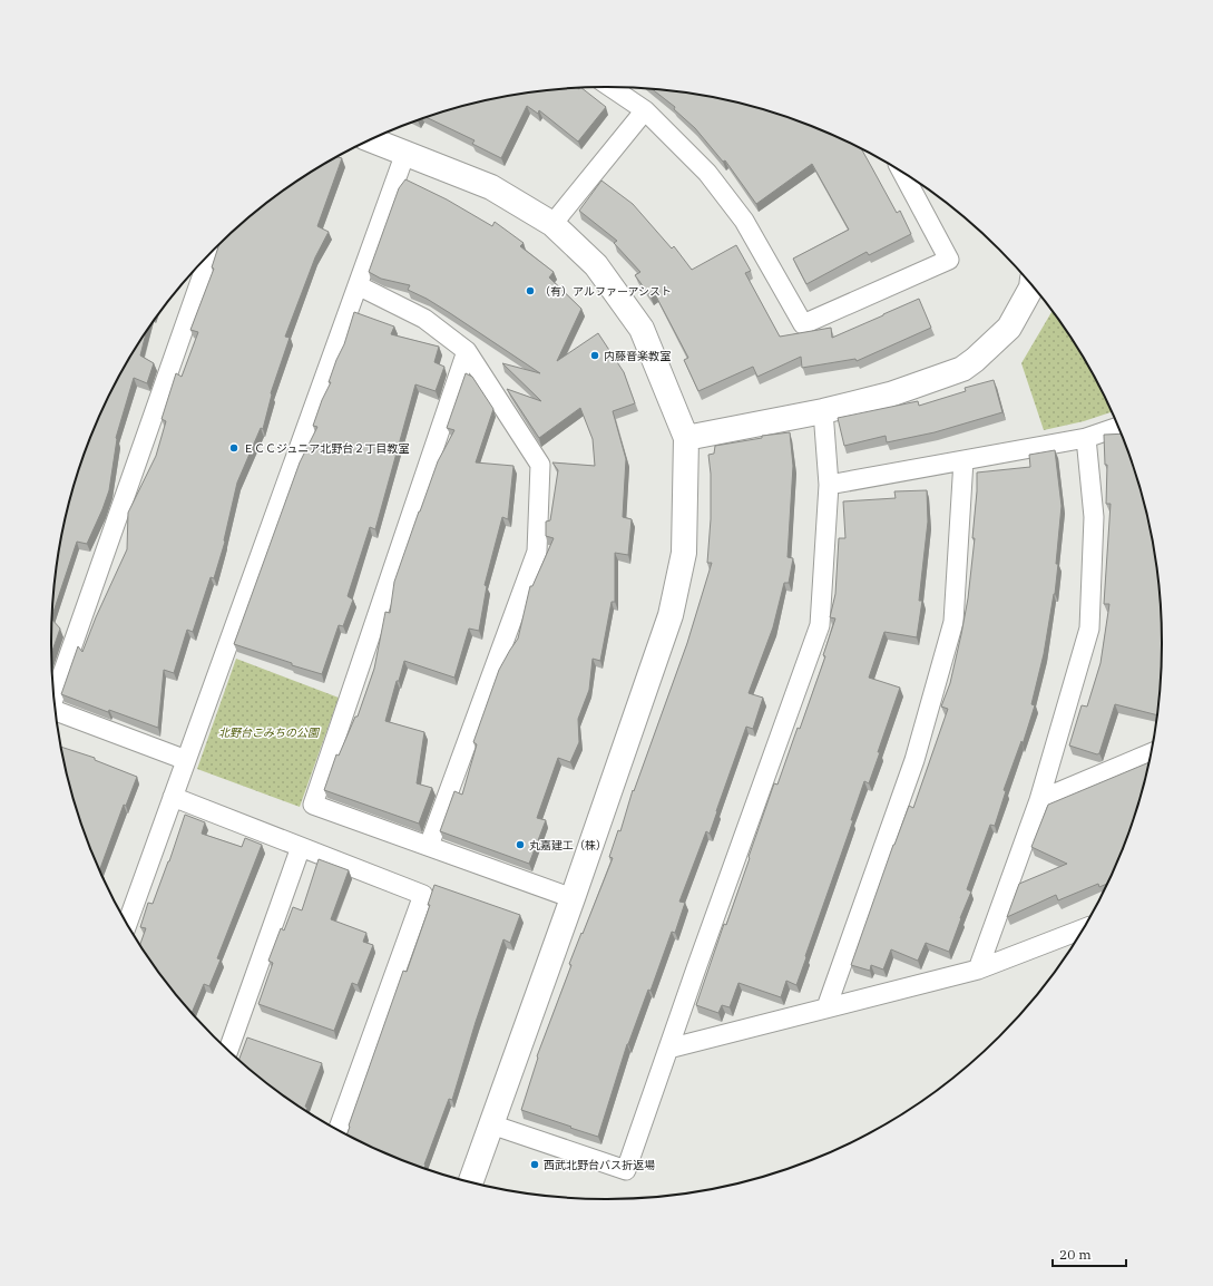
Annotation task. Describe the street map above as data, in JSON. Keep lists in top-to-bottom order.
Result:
{
  "parks": ["北野台こみちの公園"],
  "places": [
    "（有）アルファーアシスト",
    "内藤音楽教室",
    "ＥＣＣジュニア北野台２丁目教室",
    "丸嘉建工（株）",
    "西武北野台バス折返場"
  ],
  "scale_bar": "20 m"
}
